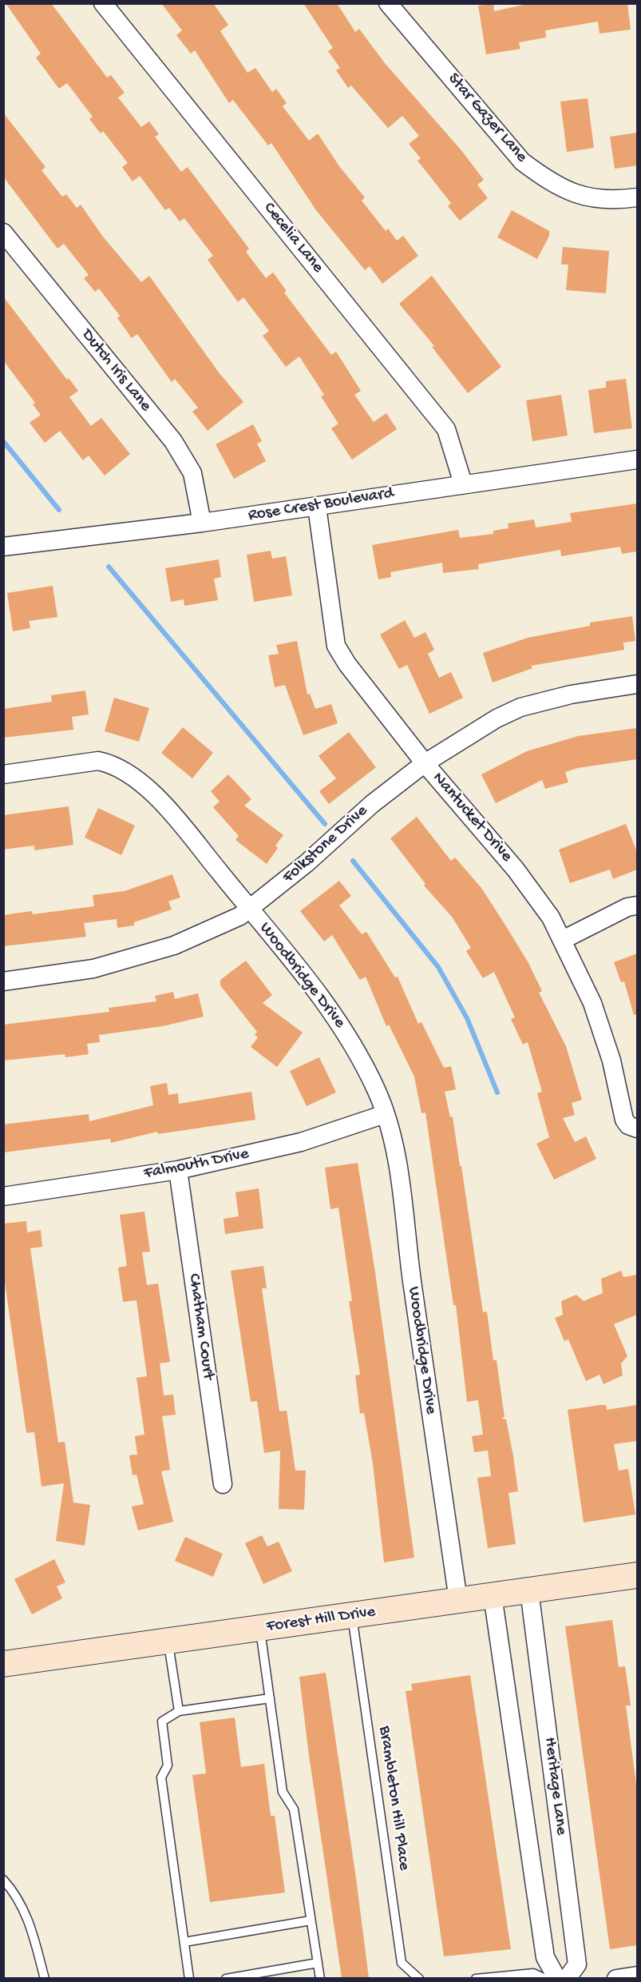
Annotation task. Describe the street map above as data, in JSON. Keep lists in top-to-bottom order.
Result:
{
  "streets": {
    "main road": ["Forest Hill Drive"],
    "street": [
      "Star Gazer Lane",
      "Cecelia Lane",
      "Dutch Iris Lane",
      "Rose Crest Boulevard",
      "Nantucket Drive",
      "Folkstone Drive",
      "Woodbridge Drive",
      "Falmouth Drive",
      "Chatham Court",
      "Heritage Lane"
    ],
    "lane": ["Brambleton Hill Place"]
  },
  "crossings": [
    ["Cecelia Lane", "Rose Crest Boulevard"],
    ["Dutch Iris Lane", "Rose Crest Boulevard"],
    ["Rose Crest Boulevard", "Nantucket Drive"],
    ["Nantucket Drive", "Folkstone Drive"],
    ["Folkstone Drive", "Woodbridge Drive"],
    ["Woodbridge Drive", "Falmouth Drive"],
    ["Woodbridge Drive", "Forest Hill Drive"],
    ["Falmouth Drive", "Chatham Court"],
    ["Forest Hill Drive", "Heritage Lane"],
    ["Forest Hill Drive", "Brambleton Hill Place"]
  ]
}
